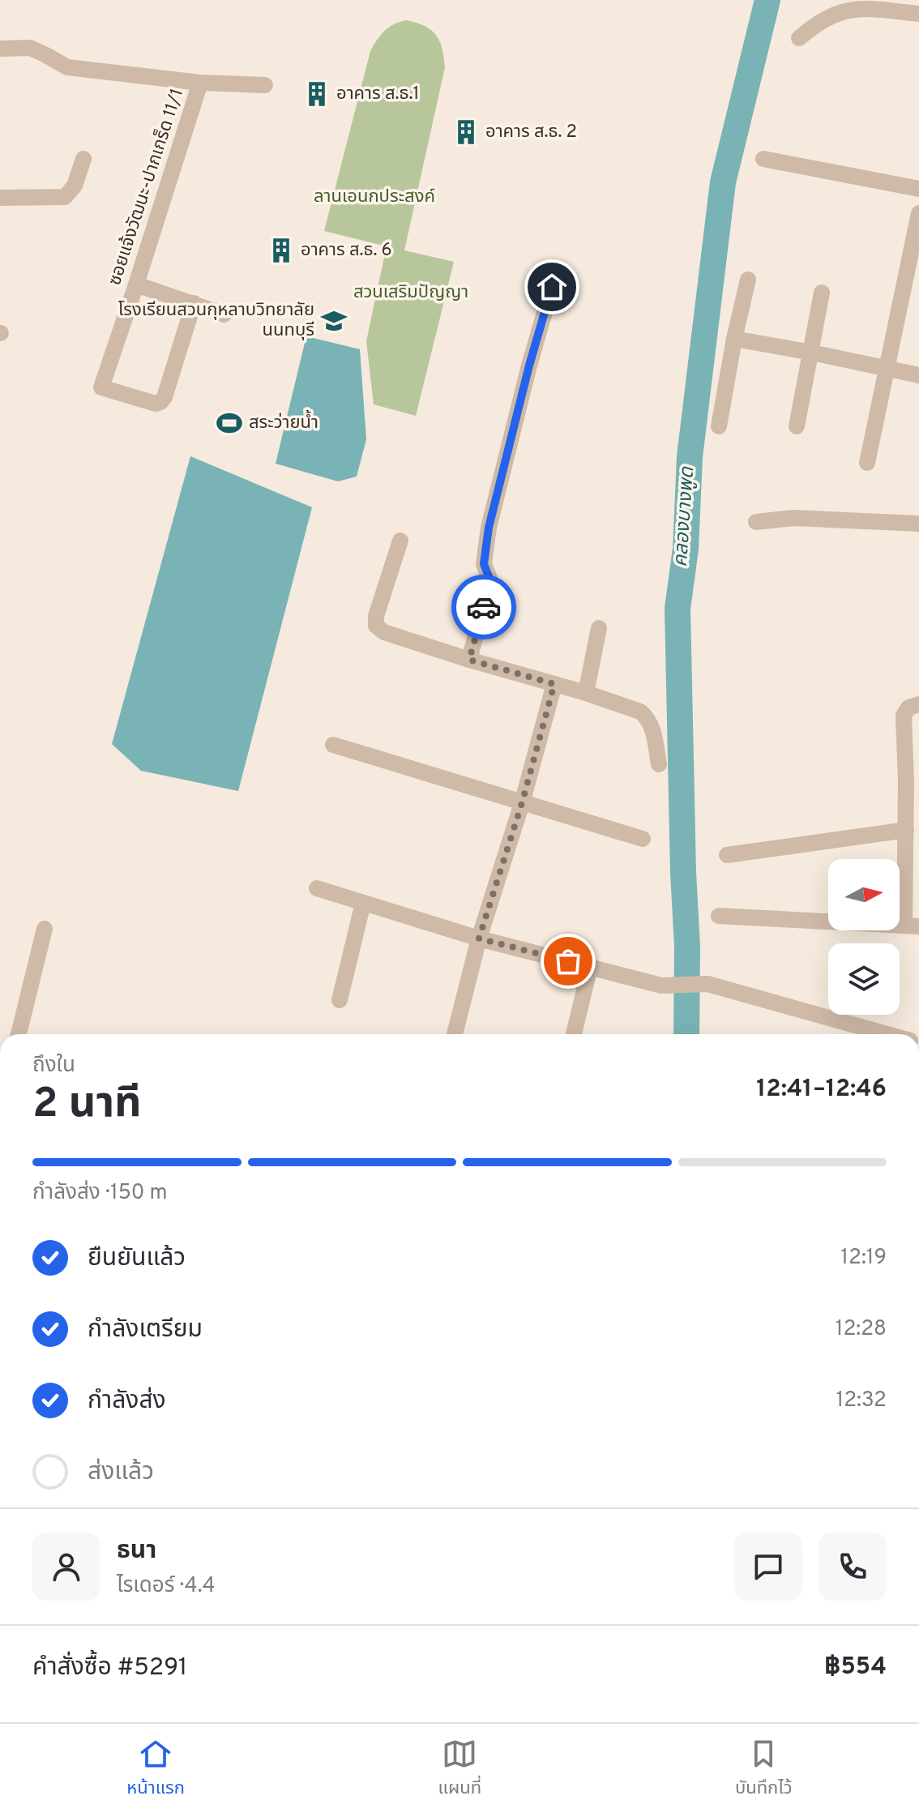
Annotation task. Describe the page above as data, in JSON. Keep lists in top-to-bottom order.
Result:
{
  "streets": {
    "street": ["ซอยแจ้งวัฒนะ-ปากเกร็ด 11/1"]
  },
  "water": ["คลองบางพูด"],
  "parks": ["ลานเอนกประสงค์", "สวนเสริมปัญญา"],
  "places": {
    "building": ["อาคาร ส.ธ.1", "อาคาร ส.ธ. 2", "อาคาร ส.ธ. 6"],
    "school or university": ["โรงเรียนสวนกุหลาบวิทยาลัย นนทบุรี"],
    "sports": ["สระว่ายน้ำ"]
  },
  "north": "right",
  "page": {
    "heading": ["2 นาที", "ถึงใน", "12:41–12:46"],
    "panel": [
      "ธนา",
      "ไรเดอร์ · 4.4",
      "คำสั่งซื้อ #5291",
      "฿554"
    ],
    "bar": "กำลังส่ง · 150 m",
    "list": [
      ["ยืนยันแล้ว", "12:19"],
      ["กำลังเตรียม", "12:28"],
      ["กำลังส่ง", "12:32"],
      "ส่งแล้ว"
    ],
    "tabs": ["หน้าแรก", "แผนที่", "บันทึกไว้"]
  }
}
